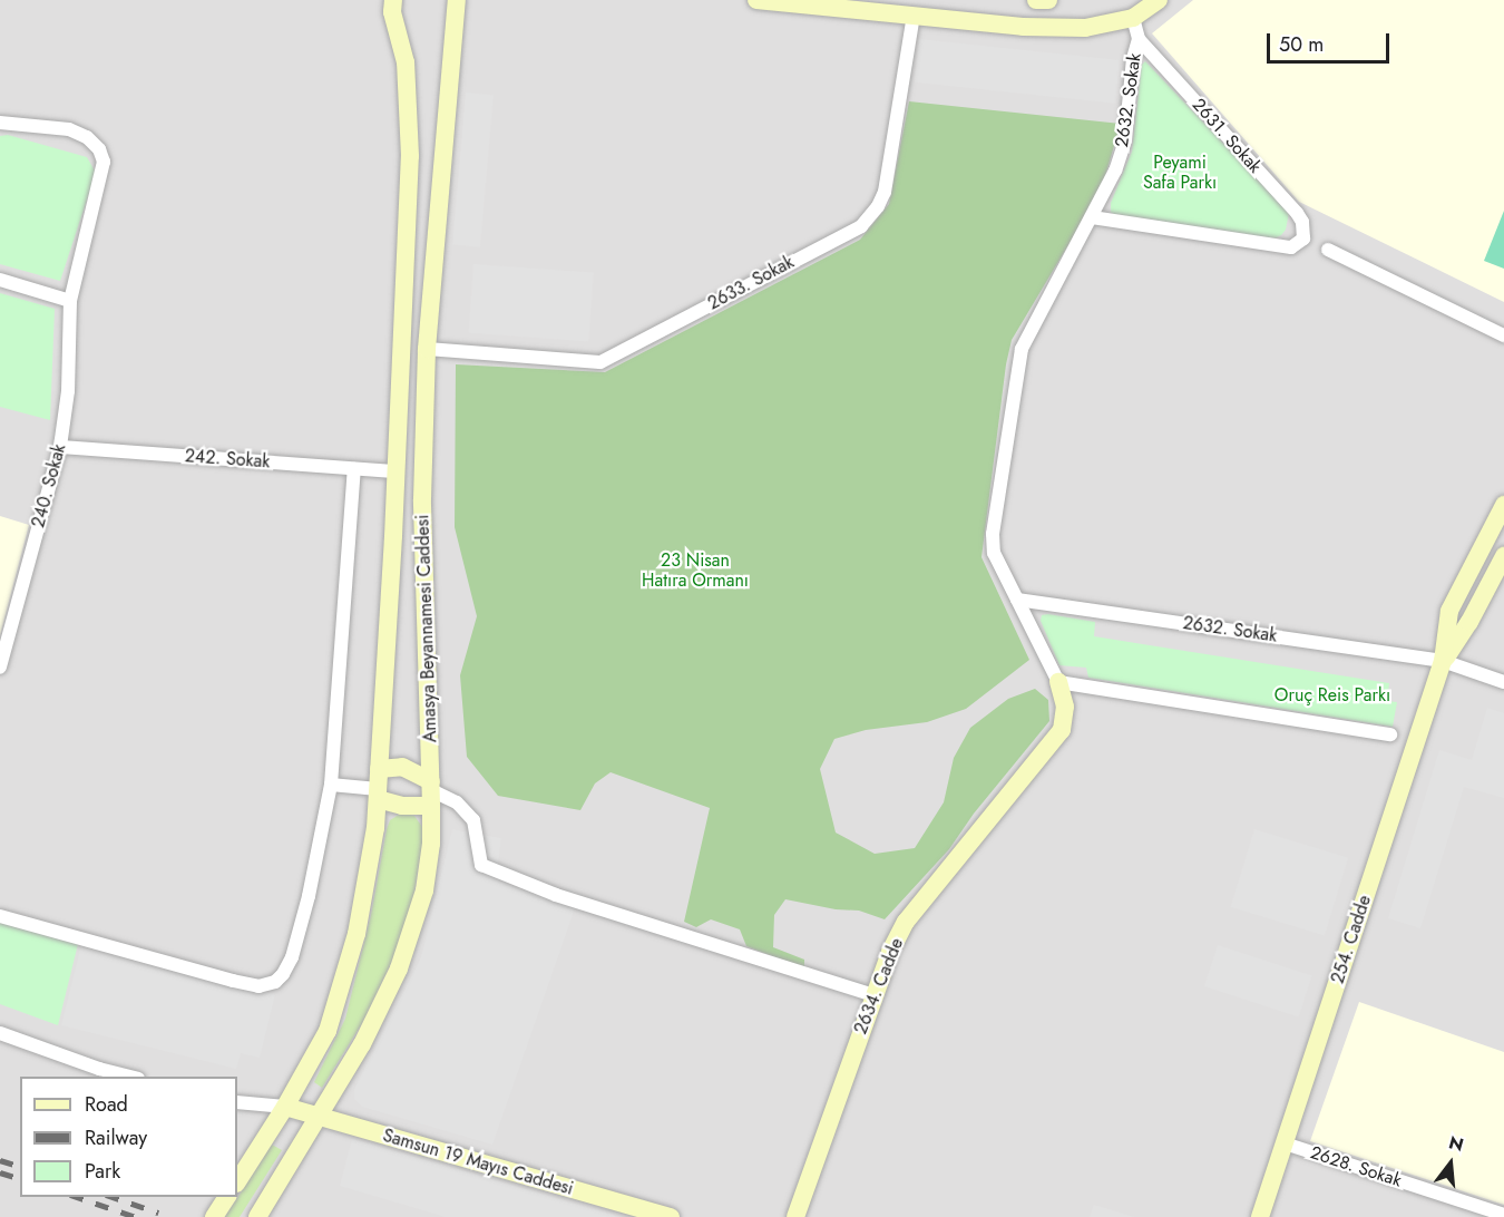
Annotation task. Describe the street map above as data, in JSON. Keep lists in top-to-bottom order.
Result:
{
  "streets": {
    "main road": [
      "Amasya Beyannamesi Caddesi",
      "254. Cadde",
      "2634. Cadde",
      "Samsun 19 Mayıs Caddesi"
    ],
    "street": [
      "2632. Sokak",
      "2631. Sokak",
      "2633. Sokak",
      "242. Sokak",
      "240. Sokak",
      "2628. Sokak"
    ]
  },
  "crossings": [
    ["2632. Sokak", "2631. Sokak"],
    ["2632. Sokak", "254. Cadde"],
    ["2632. Sokak", "2634. Cadde"],
    ["2633. Sokak", "Amasya Beyannamesi Caddesi"],
    ["242. Sokak", "240. Sokak"],
    ["242. Sokak", "Amasya Beyannamesi Caddesi"],
    ["Amasya Beyannamesi Caddesi", "Samsun 19 Mayıs Caddesi"],
    ["254. Cadde", "2628. Sokak"]
  ],
  "parks": ["Peyami Safa Parkı", "23 Nisan Hatıra Ormanı", "Oruç Reis Parkı"],
  "legend": ["Road", "Railway", "Park"],
  "scale_bar": "50 m",
  "north": "top"
}
